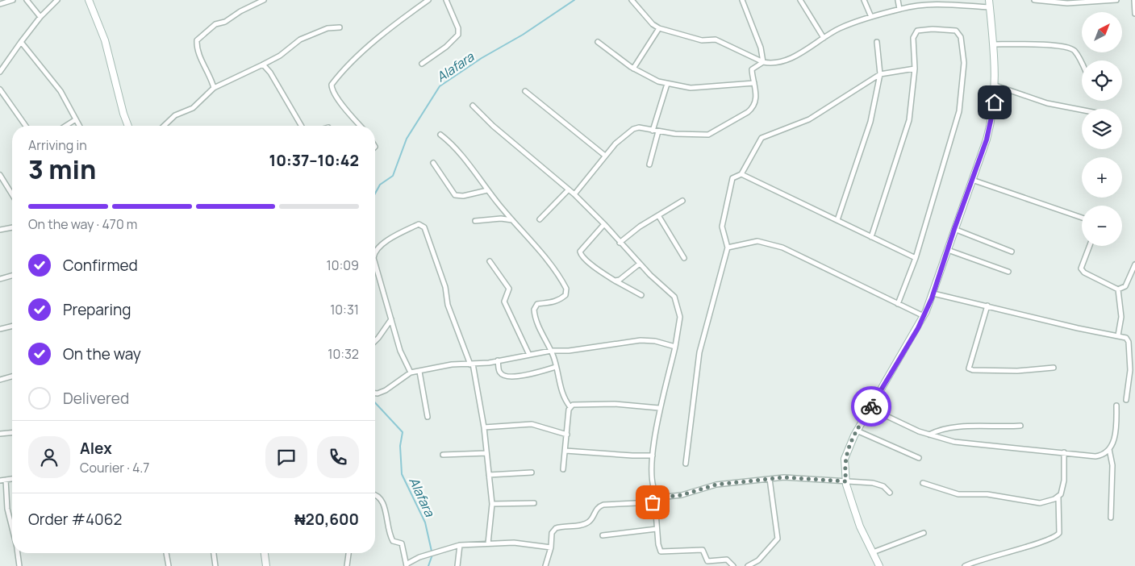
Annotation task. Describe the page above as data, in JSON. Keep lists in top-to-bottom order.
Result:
{
  "water": ["Alafara"],
  "north": "top right",
  "page": {
    "map_buttons": ["+", "−"],
    "heading": ["3 min", "Arriving in", "10:37–10:42"],
    "panel": [
      "Alex",
      "Courier · 4.7",
      "Order #4062",
      "₦20,600"
    ],
    "bar": "On the way · 470 m",
    "list": [
      ["Confirmed", "10:09"],
      ["Preparing", "10:31"],
      ["On the way", "10:32"],
      "Delivered"
    ]
  }
}
